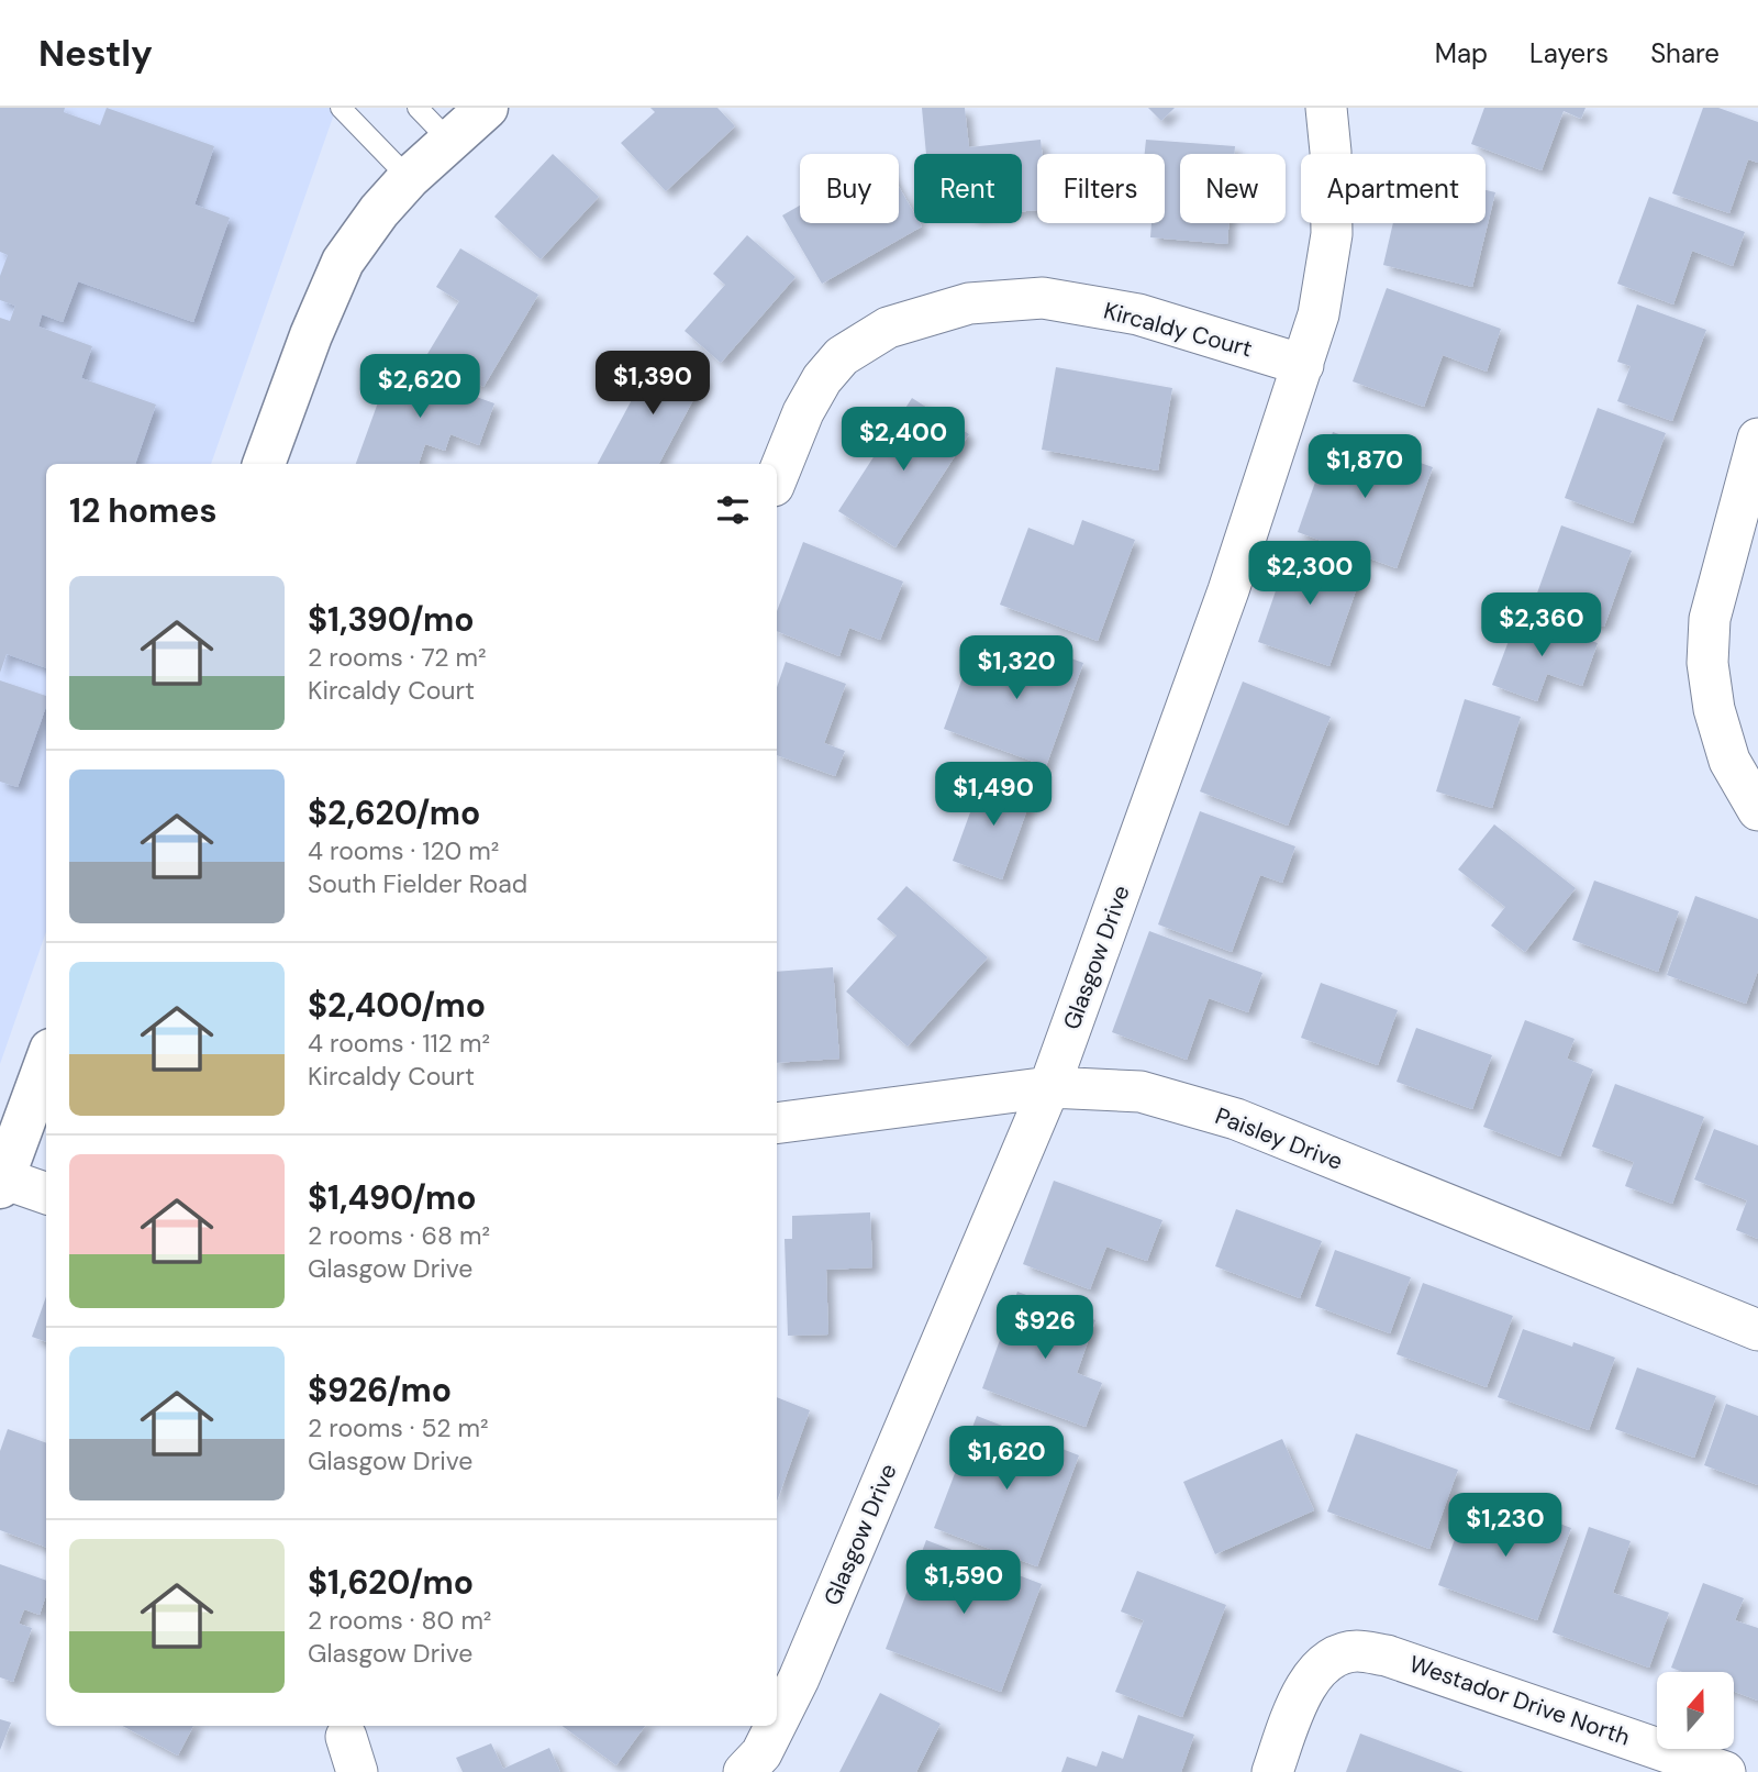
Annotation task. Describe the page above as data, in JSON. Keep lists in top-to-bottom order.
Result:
{
  "streets": {
    "street": [
      "Kircaldy Court",
      "Glasgow Drive",
      "Paisley Drive",
      "Westador Drive North"
    ]
  },
  "crossings": [
    ["Kircaldy Court", "Glasgow Drive"],
    ["Glasgow Drive", "Paisley Drive"]
  ],
  "north": "top",
  "page": {
    "header": "Nestly",
    "nav": ["Map", "Layers", "Share"],
    "chip": [
      "Buy",
      "Rent",
      "Filters",
      "New",
      "Apartment"
    ],
    "price": [
      "$1,390",
      "$2,620",
      "$2,400",
      "$1,870",
      "$2,300",
      "$2,360",
      "$1,320",
      "$1,490",
      "$926",
      "$1,620",
      "$1,230",
      "$1,590"
    ],
    "heading": "12 homes",
    "list": [
      {
        "name": "$1,390/mo",
        "note": "2 rooms · 72 m² · Kircaldy Court"
      },
      {
        "name": "$2,620/mo",
        "note": "4 rooms · 120 m² · South Fielder Road"
      },
      {
        "name": "$2,400/mo",
        "note": "4 rooms · 112 m² · Kircaldy Court"
      },
      {
        "name": "$1,490/mo",
        "note": "2 rooms · 68 m² · Glasgow Drive"
      },
      {
        "name": "$926/mo",
        "note": "2 rooms · 52 m² · Glasgow Drive"
      },
      {
        "name": "$1,620/mo",
        "note": "2 rooms · 80 m² · Glasgow Drive"
      }
    ]
  }
}
